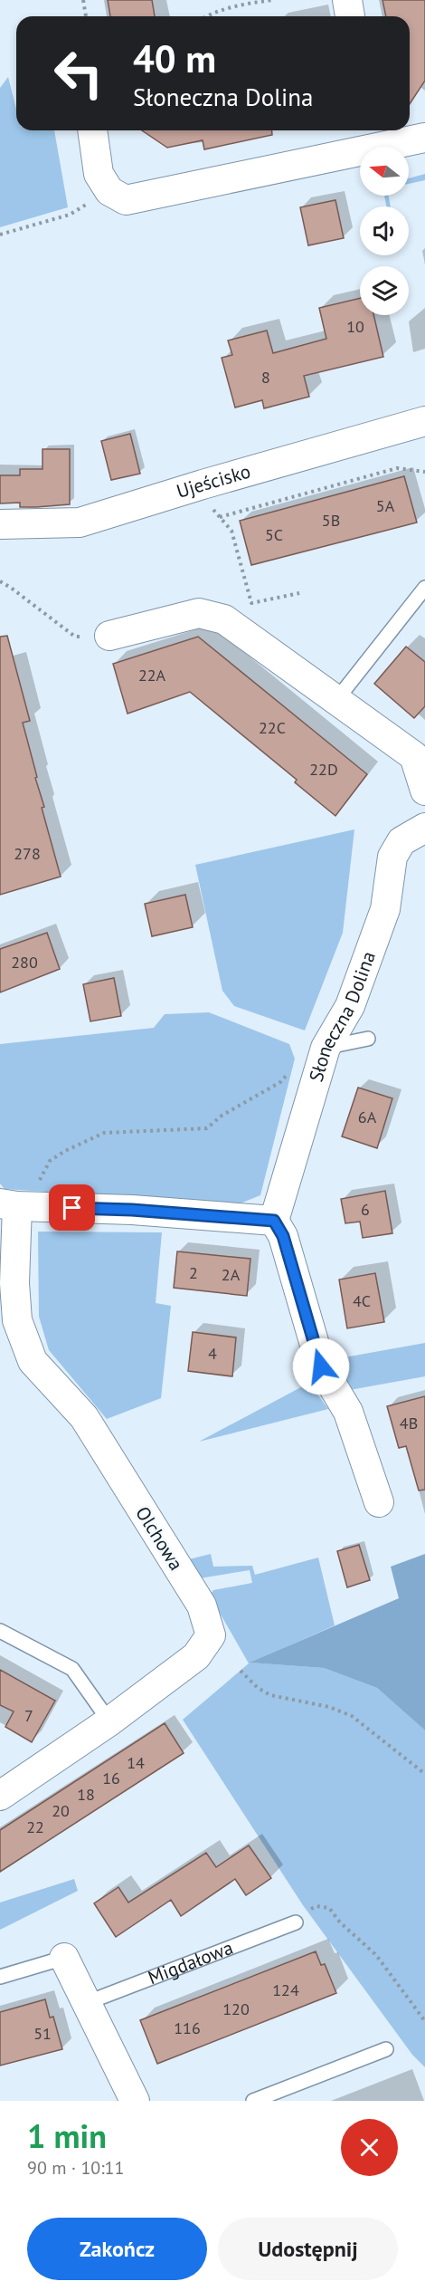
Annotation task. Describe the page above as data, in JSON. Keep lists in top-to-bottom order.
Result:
{
  "streets": {
    "street": ["Ujeścisko", "Słoneczna Dolina", "Olchowa"],
    "lane": ["Migdałowa"]
  },
  "house_numbers": [
    "10",
    "8",
    "5A",
    "5B",
    "5C",
    "22A",
    "22C",
    "22D",
    "278",
    "280",
    "6A",
    "6",
    "2",
    "2A",
    "4C",
    "4",
    "4B",
    "7",
    "14",
    "16",
    "18",
    "20",
    "22",
    "124",
    "120",
    "116",
    "51"
  ],
  "north": "left",
  "page": {
    "turn": ["40 m", "Słoneczna Dolina"],
    "heading": ["1 min", "90 m · 10:11"],
    "buttons": ["Zakończ", "Udostępnij"]
  }
}
